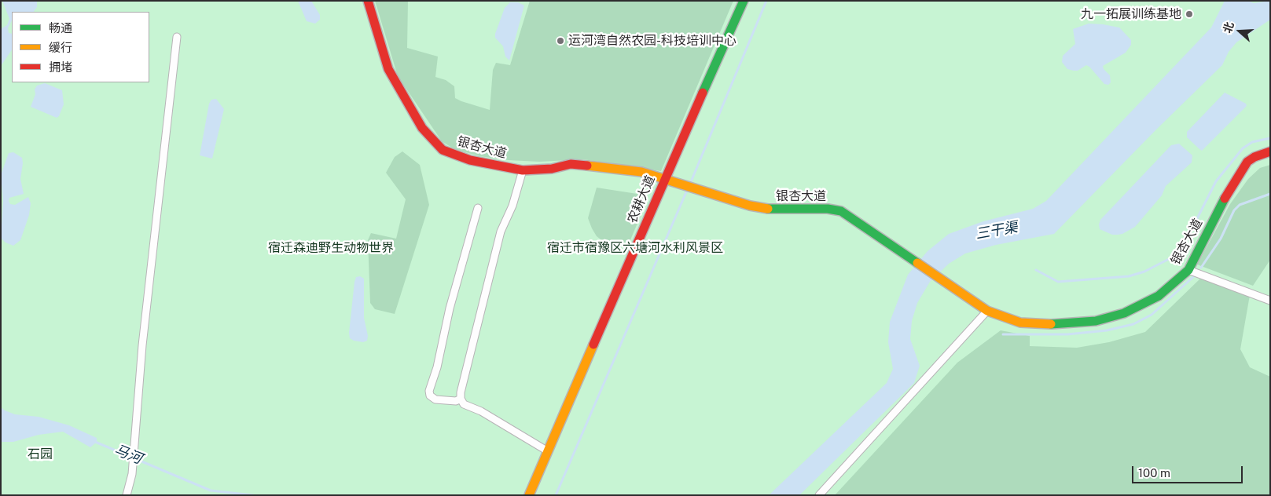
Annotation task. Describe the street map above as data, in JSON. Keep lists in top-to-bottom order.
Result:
{
  "streets": {
    "street": ["银杏大道", "农耕大道"]
  },
  "crossings": [
    ["银杏大道", "农耕大道"]
  ],
  "water": ["三干渠", "马河"],
  "parks": ["宿迁森迪野生动物世界", "宿迁市宿豫区六塘河水利风景区", "石园"],
  "places": ["九一拓展训练基地", "运河湾自然农园-科技培训中心"],
  "legend": ["畅通", "缓行", "拥堵"],
  "scale_bar": "100 m",
  "north": "left"
}
